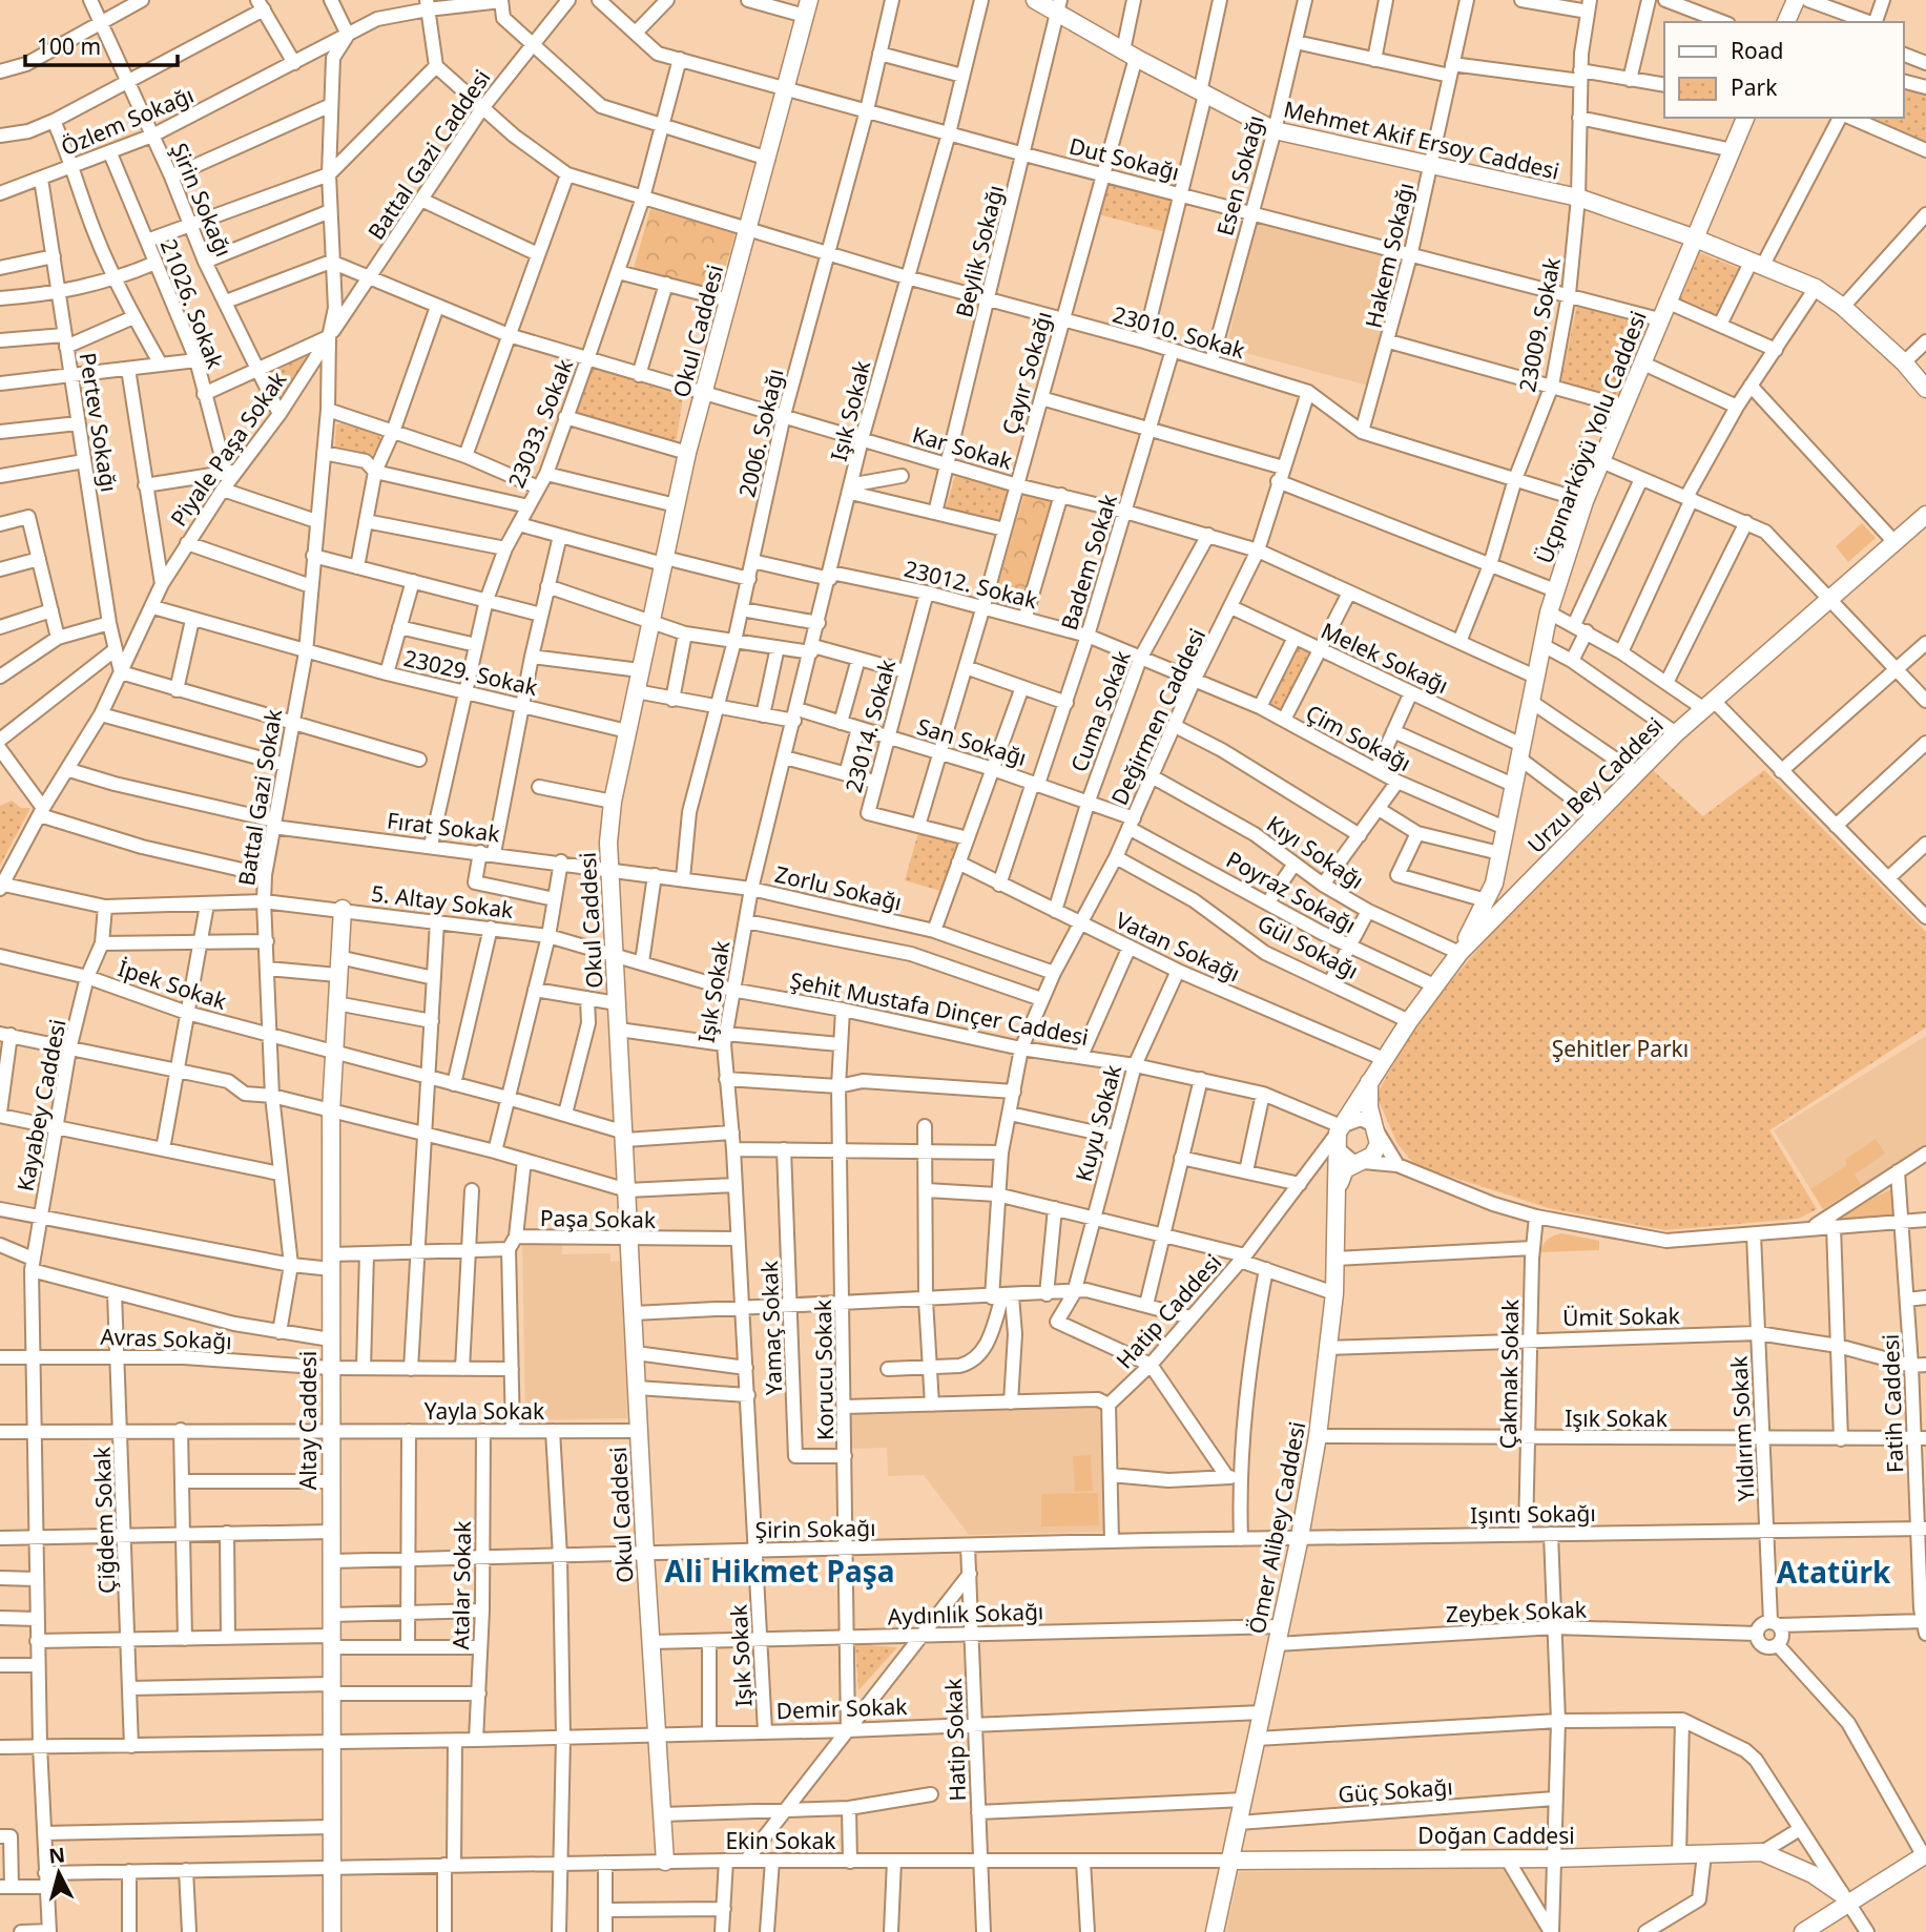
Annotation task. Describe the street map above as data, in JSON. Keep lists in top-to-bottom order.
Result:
{
  "streets": {
    "main road": [
      "Mehmet Akif Ersoy Caddesi",
      "Okul Caddesi",
      "Üçpınarköyü Yolu Caddesi",
      "Urzu Bey Caddesi",
      "Altay Caddesi",
      "Ömer Alibey Caddesi",
      "Doğan Caddesi"
    ],
    "street": [
      "Özlem Sokağı",
      "Battal Gazi Caddesi",
      "Dut Sokağı",
      "Esen Sokağı",
      "Şirin Sokağı",
      "Beylik Sokağı",
      "Hakem Sokağı",
      "21026. Sokak",
      "23009. Sokak",
      "23010. Sokak",
      "Çayır Sokağı",
      "Işık Sokak",
      "Pertev Sokağı",
      "23033. Sokak",
      "2006. Sokağı",
      "Kar Sokak",
      "Piyale Paşa Sokak",
      "Badem Sokak",
      "23012. Sokak",
      "Melek Sokağı",
      "23029. Sokak",
      "Cuma Sokak",
      "Değirmen Caddesi",
      "23014. Sokak",
      "Çim Sokağı",
      "San Sokağı",
      "Battal Gazi Sokak",
      "Fırat Sokak",
      "Kıyı Sokağı",
      "Zorlu Sokağı",
      "Poyraz Sokağı",
      "5. Altay Sokak",
      "Vatan Sokağı",
      "Gül Sokağı",
      "İpek Sokak",
      "Şehit Mustafa Dinçer Caddesi",
      "Kayabey Caddesi",
      "Kuyu Sokak",
      "Paşa Sokak",
      "Hatip Caddesi",
      "Ümit Sokak",
      "Yamaç Sokak",
      "Avras Sokağı",
      "Korucu Sokak",
      "Çakmak Sokak",
      "Fatih Caddesi",
      "Yayla Sokak",
      "Yıldırım Sokak",
      "Işıntı Sokağı",
      "Çiğdem Sokak",
      "Atalar Sokak",
      "Zeybek Sokak",
      "Aydınlık Sokağı",
      "Demir Sokak",
      "Hatip Sokak",
      "Güç Sokağı",
      "Ekin Sokak"
    ]
  },
  "crossings": [
    ["Özlem Sokağı", "Şirin Sokağı"],
    ["Özlem Sokağı", "21026. Sokak"],
    ["Özlem Sokağı", "Pertev Sokağı"],
    ["Özlem Sokağı", "Piyale Paşa Sokak"],
    ["Mehmet Akif Ersoy Caddesi", "Esen Sokağı"],
    ["Mehmet Akif Ersoy Caddesi", "Beylik Sokağı"],
    ["Mehmet Akif Ersoy Caddesi", "Hakem Sokağı"],
    ["Mehmet Akif Ersoy Caddesi", "23009. Sokak"],
    ["Mehmet Akif Ersoy Caddesi", "Çayır Sokağı"],
    ["Mehmet Akif Ersoy Caddesi", "Üçpınarköyü Yolu Caddesi"],
    ["Battal Gazi Caddesi", "Kar Sokak"],
    ["Battal Gazi Caddesi", "Piyale Paşa Sokak"],
    ["Battal Gazi Caddesi", "Battal Gazi Sokak"],
    ["Dut Sokağı", "Esen Sokağı"],
    ["Dut Sokağı", "Beylik Sokağı"],
    ["Dut Sokağı", "Hakem Sokağı"],
    ["Dut Sokağı", "23009. Sokak"],
    ["Dut Sokağı", "Okul Caddesi"],
    ["Dut Sokağı", "Çayır Sokağı"],
    ["Dut Sokağı", "Işık Sokak"],
    ["Dut Sokağı", "23033. Sokak"],
    ["Dut Sokağı", "2006. Sokağı"],
    ["Dut Sokağı", "Üçpınarköyü Yolu Caddesi"],
    ["Esen Sokağı", "23010. Sokak"],
    ["Şirin Sokağı", "Okul Caddesi"],
    ["Şirin Sokağı", "Işık Sokak"],
    ["Şirin Sokağı", "Piyale Paşa Sokak"],
    ["Şirin Sokağı", "Korucu Sokak"],
    ["Şirin Sokağı", "Altay Caddesi"],
    ["Şirin Sokağı", "Işıntı Sokağı"],
    ["Şirin Sokağı", "Ömer Alibey Caddesi"],
    ["Şirin Sokağı", "Atalar Sokak"],
    ["Şirin Sokağı", "Hatip Sokak"],
    ["Beylik Sokağı", "23010. Sokak"],
    ["Beylik Sokağı", "Kar Sokak"],
    ["Hakem Sokağı", "23010. Sokak"],
    ["21026. Sokak", "Piyale Paşa Sokak"],
    ["23009. Sokak", "23010. Sokak"],
    ["23009. Sokak", "Kar Sokak"],
    ["Okul Caddesi", "23010. Sokak"],
    ["Okul Caddesi", "Kar Sokak"],
    ["Okul Caddesi", "23029. Sokak"],
    ["Okul Caddesi", "San Sokağı"],
    ["Okul Caddesi", "Fırat Sokak"],
    ["Okul Caddesi", "Zorlu Sokağı"],
    ["Okul Caddesi", "5. Altay Sokak"],
    ["Okul Caddesi", "İpek Sokak"],
    ["Okul Caddesi", "Şehit Mustafa Dinçer Caddesi"],
    ["Okul Caddesi", "Paşa Sokak"],
    ["Okul Caddesi", "Yayla Sokak"],
    ["Okul Caddesi", "Aydınlık Sokağı"],
    ["Okul Caddesi", "Demir Sokak"],
    ["Okul Caddesi", "Ekin Sokak"],
    ["23010. Sokak", "Çayır Sokağı"],
    ["23010. Sokak", "Işık Sokak"],
    ["23010. Sokak", "23033. Sokak"],
    ["23010. Sokak", "2006. Sokağı"],
    ["23010. Sokak", "Üçpınarköyü Yolu Caddesi"],
    ["23010. Sokak", "Badem Sokak"],
    ["23010. Sokak", "Değirmen Caddesi"],
    ["Çayır Sokağı", "Kar Sokak"],
    ["Çayır Sokağı", "23012. Sokak"],
    ["Çayır Sokağı", "23014. Sokak"],
    ["Çayır Sokağı", "San Sokağı"],
    ["Işık Sokak", "Kar Sokak"],
    ["Işık Sokak", "23012. Sokak"],
    ["Işık Sokak", "San Sokağı"],
    ["Işık Sokak", "Zorlu Sokağı"],
    ["Işık Sokak", "Şehit Mustafa Dinçer Caddesi"],
    ["Işık Sokak", "Paşa Sokak"],
    ["Işık Sokak", "Çakmak Sokak"],
    ["Işık Sokak", "Fatih Caddesi"],
    ["Işık Sokak", "Yıldırım Sokak"],
    ["Işık Sokak", "Ömer Alibey Caddesi"],
    ["Işık Sokak", "Aydınlık Sokağı"],
    ["Işık Sokak", "Demir Sokak"],
    ["Pertev Sokağı", "Piyale Paşa Sokak"],
    ["23033. Sokak", "Kar Sokak"],
    ["23033. Sokak", "23029. Sokak"],
    ["23033. Sokak", "Fırat Sokak"],
    ["2006. Sokağı", "Kar Sokak"],
    ["2006. Sokağı", "23012. Sokak"],
    ["2006. Sokağı", "San Sokağı"],
    ["2006. Sokağı", "Zorlu Sokağı"],
    ["Üçpınarköyü Yolu Caddesi", "Kar Sokak"],
    ["Üçpınarköyü Yolu Caddesi", "Melek Sokağı"],
    ["Üçpınarköyü Yolu Caddesi", "Çim Sokağı"],
    ["Üçpınarköyü Yolu Caddesi", "Urzu Bey Caddesi"],
    ["Üçpınarköyü Yolu Caddesi", "Kıyı Sokağı"],
    ["Kar Sokak", "Piyale Paşa Sokak"],
    ["Kar Sokak", "Badem Sokak"],
    ["Kar Sokak", "Cuma Sokak"],
    ["Kar Sokak", "Değirmen Caddesi"],
    ["Piyale Paşa Sokak", "23029. Sokak"],
    ["Piyale Paşa Sokak", "Battal Gazi Sokak"],
    ["Piyale Paşa Sokak", "Fırat Sokak"],
    ["Piyale Paşa Sokak", "5. Altay Sokak"],
    ["Badem Sokak", "23012. Sokak"],
    ["Badem Sokak", "San Sokağı"],
    ["Badem Sokak", "Vatan Sokağı"],
    ["23012. Sokak", "Cuma Sokak"],
    ["23012. Sokak", "Değirmen Caddesi"],
    ["23012. Sokak", "23014. Sokak"],
    ["23012. Sokak", "Çim Sokağı"],
    ["Melek Sokağı", "Değirmen Caddesi"],
    ["Melek Sokağı", "Urzu Bey Caddesi"],
    ["23029. Sokak", "Battal Gazi Sokak"],
    ["Cuma Sokak", "San Sokağı"],
    ["Cuma Sokak", "Vatan Sokağı"],
    ["Değirmen Caddesi", "Çim Sokağı"],
    ["Değirmen Caddesi", "San Sokağı"],
    ["Değirmen Caddesi", "Kıyı Sokağı"],
    ["Değirmen Caddesi", "Zorlu Sokağı"],
    ["Değirmen Caddesi", "Poyraz Sokağı"],
    ["Değirmen Caddesi", "Vatan Sokağı"],
    ["Değirmen Caddesi", "Gül Sokağı"],
    ["Değirmen Caddesi", "Şehit Mustafa Dinçer Caddesi"],
    ["23014. Sokak", "San Sokağı"],
    ["San Sokağı", "Poyraz Sokağı"],
    ["Urzu Bey Caddesi", "Kıyı Sokağı"],
    ["Urzu Bey Caddesi", "Poyraz Sokağı"],
    ["Urzu Bey Caddesi", "Vatan Sokağı"],
    ["Urzu Bey Caddesi", "Gül Sokağı"],
    ["Urzu Bey Caddesi", "Şehit Mustafa Dinçer Caddesi"],
    ["Urzu Bey Caddesi", "Hatip Caddesi"],
    ["Urzu Bey Caddesi", "Ömer Alibey Caddesi"],
    ["Battal Gazi Sokak", "Fırat Sokak"],
    ["Battal Gazi Sokak", "5. Altay Sokak"],
    ["Battal Gazi Sokak", "İpek Sokak"],
    ["Battal Gazi Sokak", "Paşa Sokak"],
    ["Fırat Sokak", "Zorlu Sokağı"],
    ["5. Altay Sokak", "Şehit Mustafa Dinçer Caddesi"],
    ["5. Altay Sokak", "Kayabey Caddesi"],
    ["5. Altay Sokak", "Altay Caddesi"],
    ["Vatan Sokağı", "Kuyu Sokak"],
    ["İpek Sokak", "Kayabey Caddesi"],
    ["İpek Sokak", "Altay Caddesi"],
    ["Şehit Mustafa Dinçer Caddesi", "Kuyu Sokak"],
    ["Şehit Mustafa Dinçer Caddesi", "Hatip Caddesi"],
    ["Şehit Mustafa Dinçer Caddesi", "Korucu Sokak"],
    ["Şehit Mustafa Dinçer Caddesi", "Ömer Alibey Caddesi"],
    ["Kayabey Caddesi", "Paşa Sokak"],
    ["Kayabey Caddesi", "Avras Sokağı"],
    ["Kayabey Caddesi", "Yayla Sokak"],
    ["Kayabey Caddesi", "Demir Sokak"],
    ["Kayabey Caddesi", "Ekin Sokak"],
    ["Kuyu Sokak", "Hatip Caddesi"],
    ["Paşa Sokak", "Altay Caddesi"],
    ["Hatip Caddesi", "Ömer Alibey Caddesi"],
    ["Ümit Sokak", "Çakmak Sokak"],
    ["Ümit Sokak", "Fatih Caddesi"],
    ["Ümit Sokak", "Yıldırım Sokak"],
    ["Ümit Sokak", "Ömer Alibey Caddesi"],
    ["Yamaç Sokak", "Korucu Sokak"],
    ["Avras Sokağı", "Altay Caddesi"],
    ["Avras Sokağı", "Çiğdem Sokak"],
    ["Korucu Sokak", "Aydınlık Sokağı"],
    ["Korucu Sokak", "Demir Sokak"],
    ["Çakmak Sokak", "Işıntı Sokağı"],
    ["Fatih Caddesi", "Işıntı Sokağı"],
    ["Yayla Sokak", "Altay Caddesi"],
    ["Yayla Sokak", "Çiğdem Sokak"],
    ["Yayla Sokak", "Atalar Sokak"],
    ["Altay Caddesi", "Demir Sokak"],
    ["Altay Caddesi", "Ekin Sokak"],
    ["Yıldırım Sokak", "Işıntı Sokağı"],
    ["Yıldırım Sokak", "Zeybek Sokak"],
    ["Işıntı Sokağı", "Ömer Alibey Caddesi"],
    ["Çiğdem Sokak", "Demir Sokak"],
    ["Ömer Alibey Caddesi", "Zeybek Sokak"],
    ["Ömer Alibey Caddesi", "Aydınlık Sokağı"],
    ["Ömer Alibey Caddesi", "Demir Sokak"],
    ["Ömer Alibey Caddesi", "Güç Sokağı"],
    ["Ömer Alibey Caddesi", "Doğan Caddesi"],
    ["Ömer Alibey Caddesi", "Ekin Sokak"],
    ["Atalar Sokak", "Demir Sokak"],
    ["Aydınlık Sokağı", "Hatip Sokak"],
    ["Demir Sokak", "Hatip Sokak"],
    ["Hatip Sokak", "Ekin Sokak"],
    ["Doğan Caddesi", "Ekin Sokak"]
  ],
  "districts": ["Ali Hikmet Paşa", "Atatürk"],
  "parks": ["Şehitler Parkı"],
  "legend": ["Road", "Park"],
  "scale_bar": "100 m",
  "north": "top"
}
